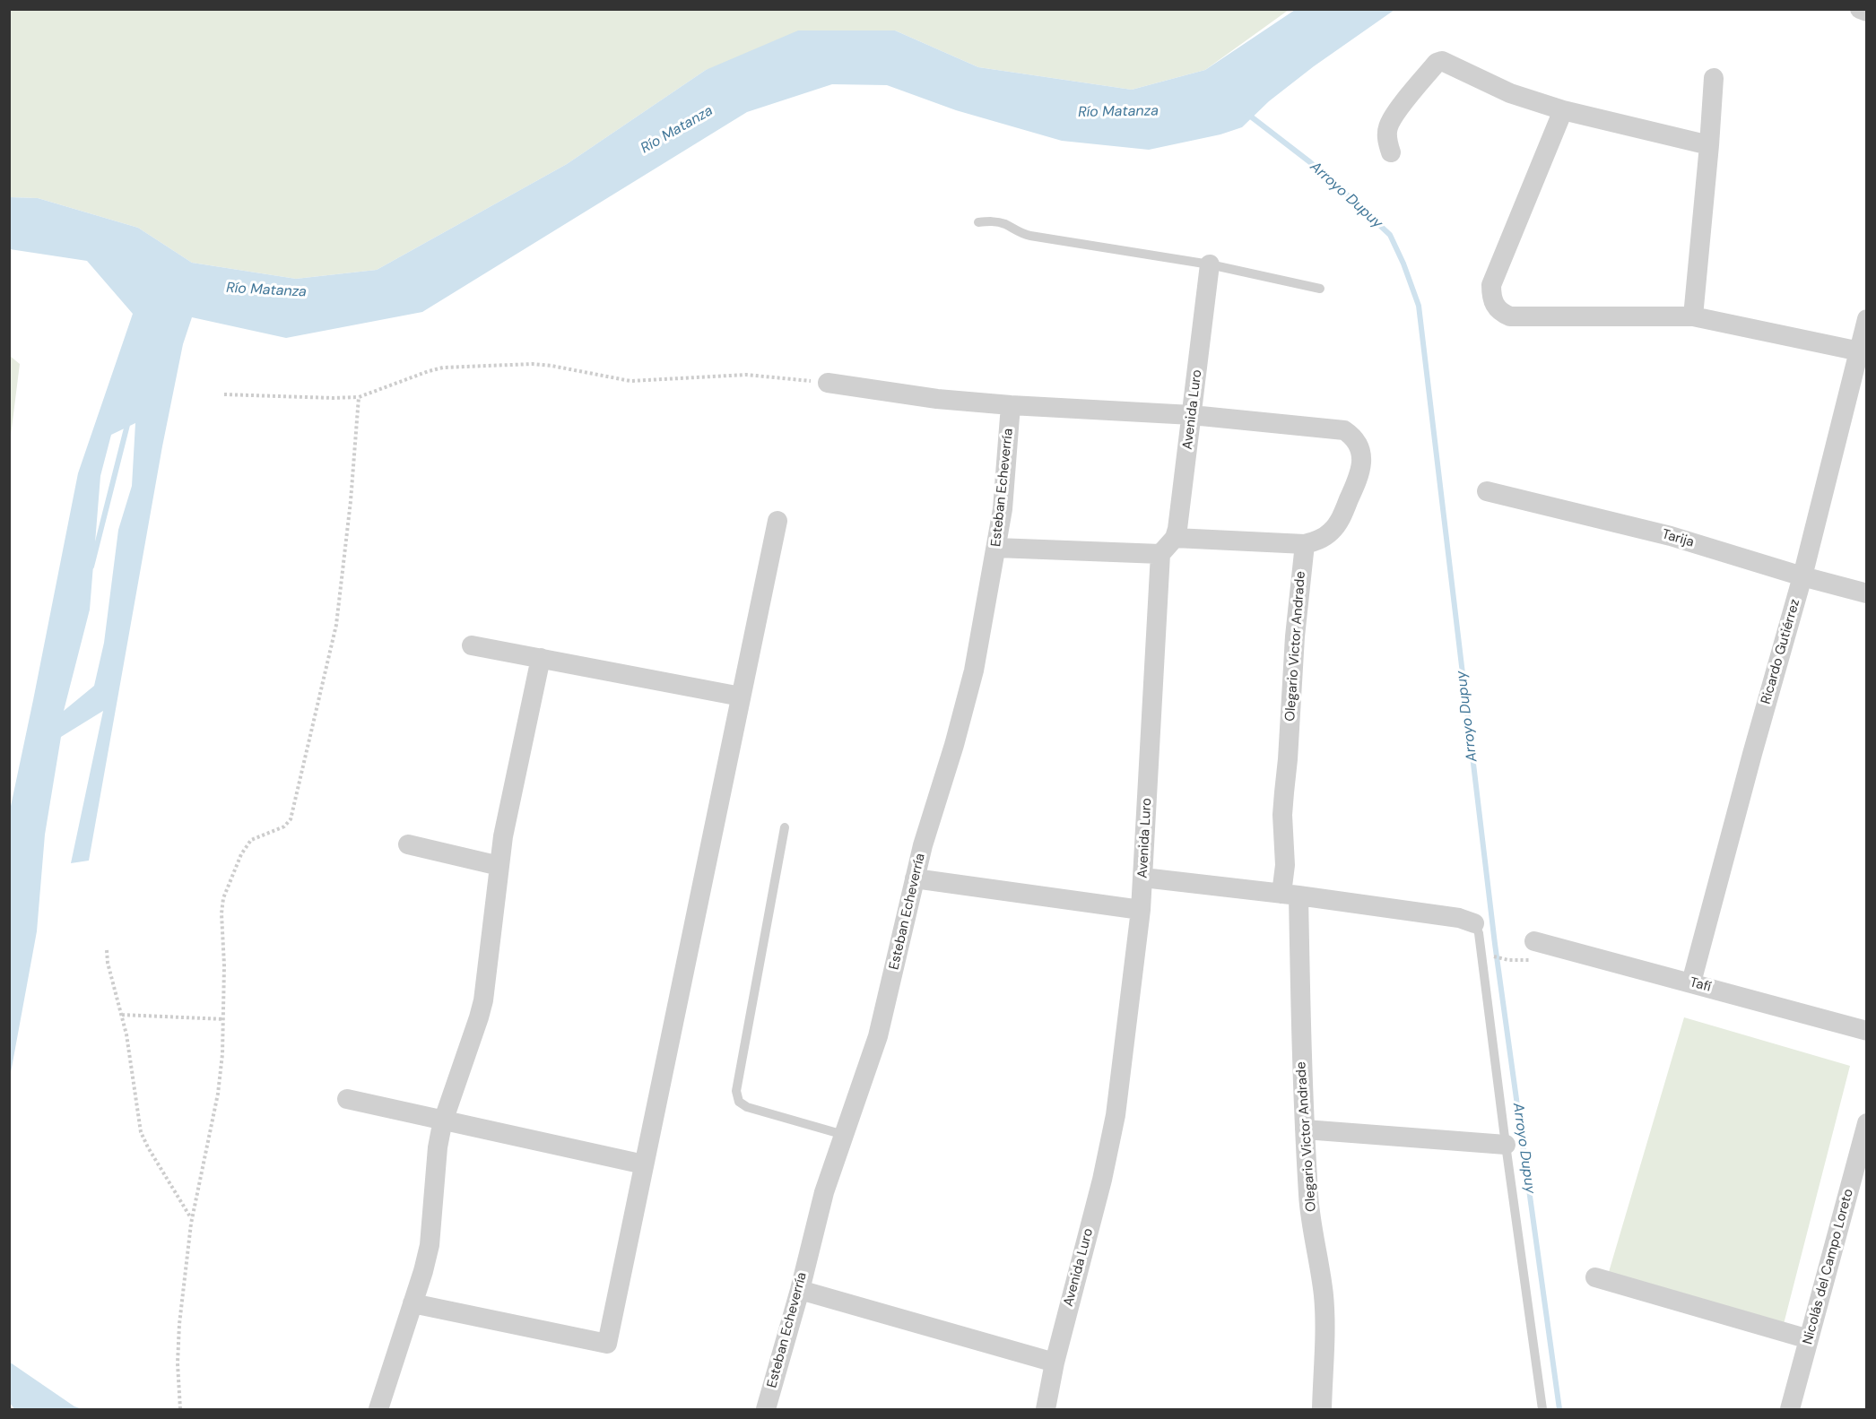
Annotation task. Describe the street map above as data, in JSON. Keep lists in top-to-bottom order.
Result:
{
  "streets": {
    "street": [
      "Avenida Luro",
      "Esteban Echeverría",
      "Tarija",
      "Olegario Victor Andrade",
      "Ricardo Gutiérrez",
      "Tafí",
      "Nicolás del Campo Loreto"
    ]
  },
  "crossings": [
    ["Tarija", "Ricardo Gutiérrez"],
    ["Ricardo Gutiérrez", "Tafí"]
  ],
  "water": ["Río Matanza", "Arroyo Dupuy"]
}
